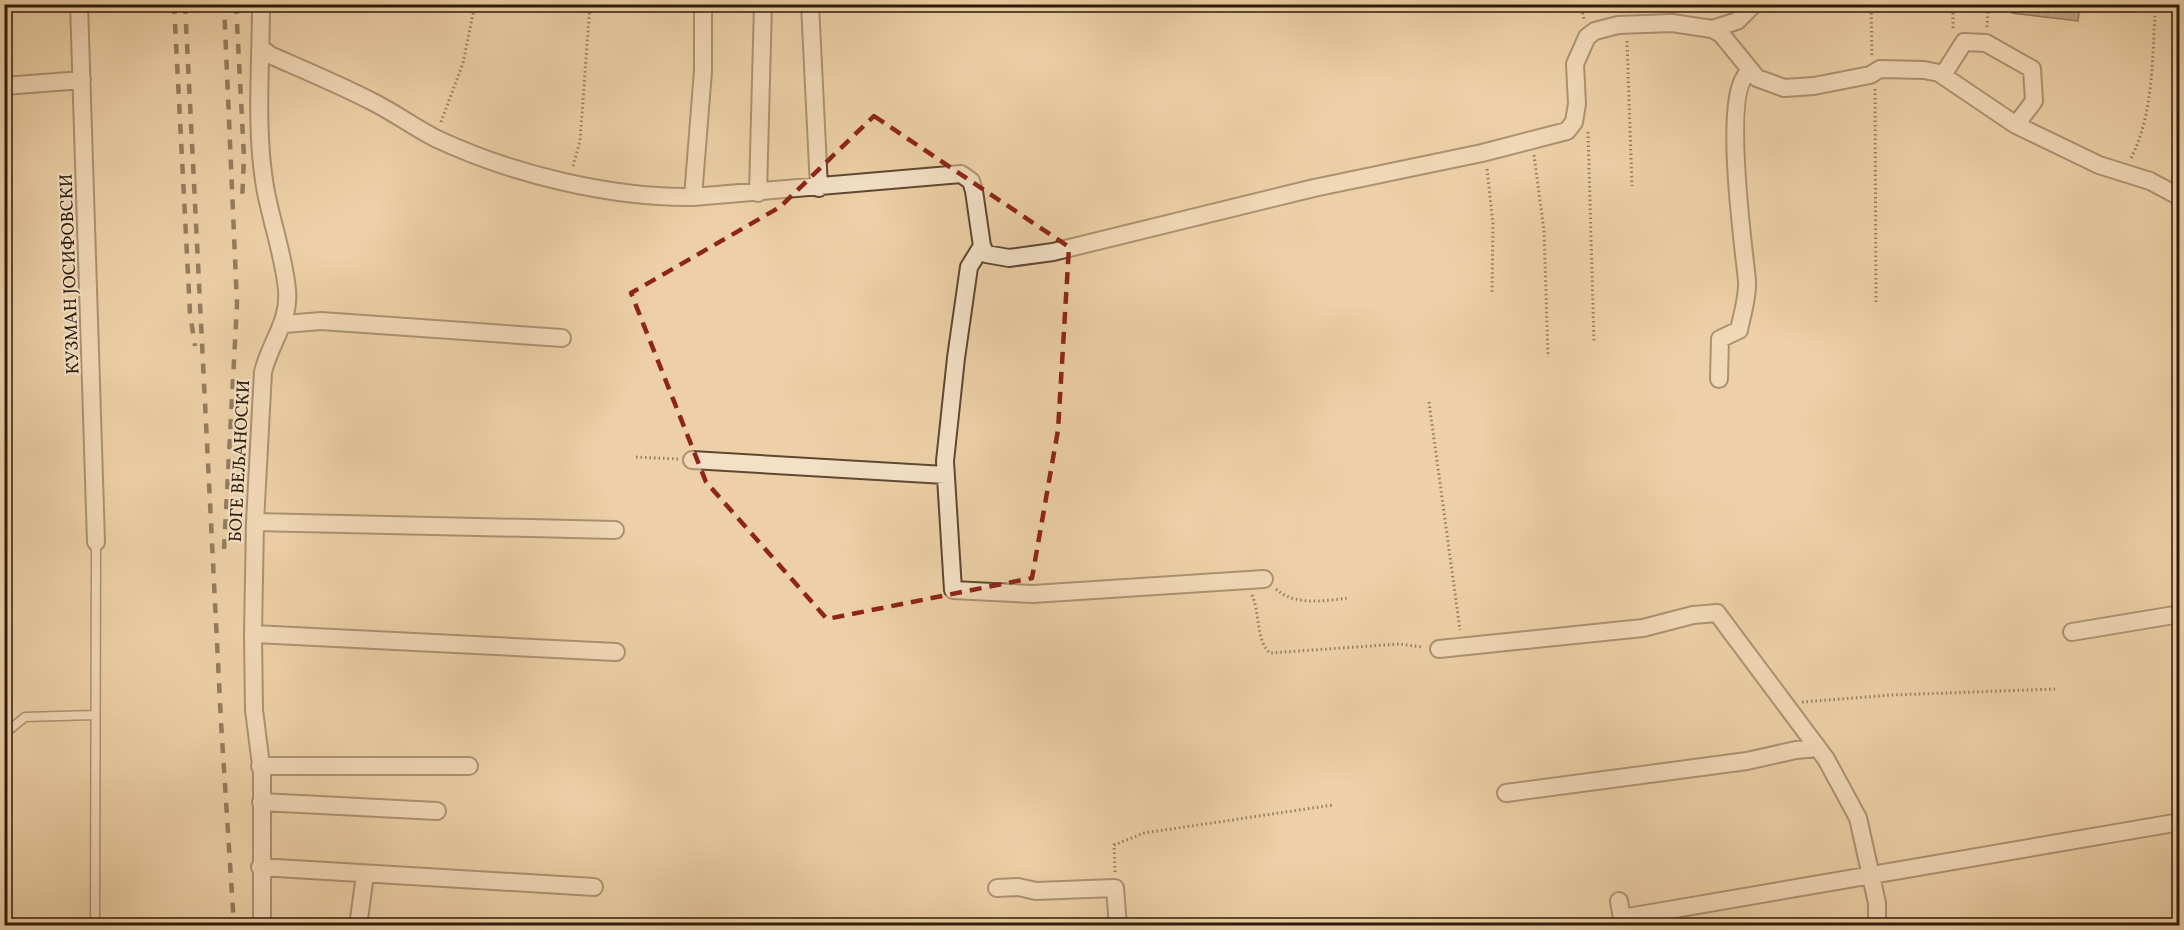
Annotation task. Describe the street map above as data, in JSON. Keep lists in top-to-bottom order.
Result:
{
  "streets": {
    "street": ["КУЗМАН ЈОСИФОВСКИ", "БОГЕ ВЕЉАНОСКИ"]
  }
}
